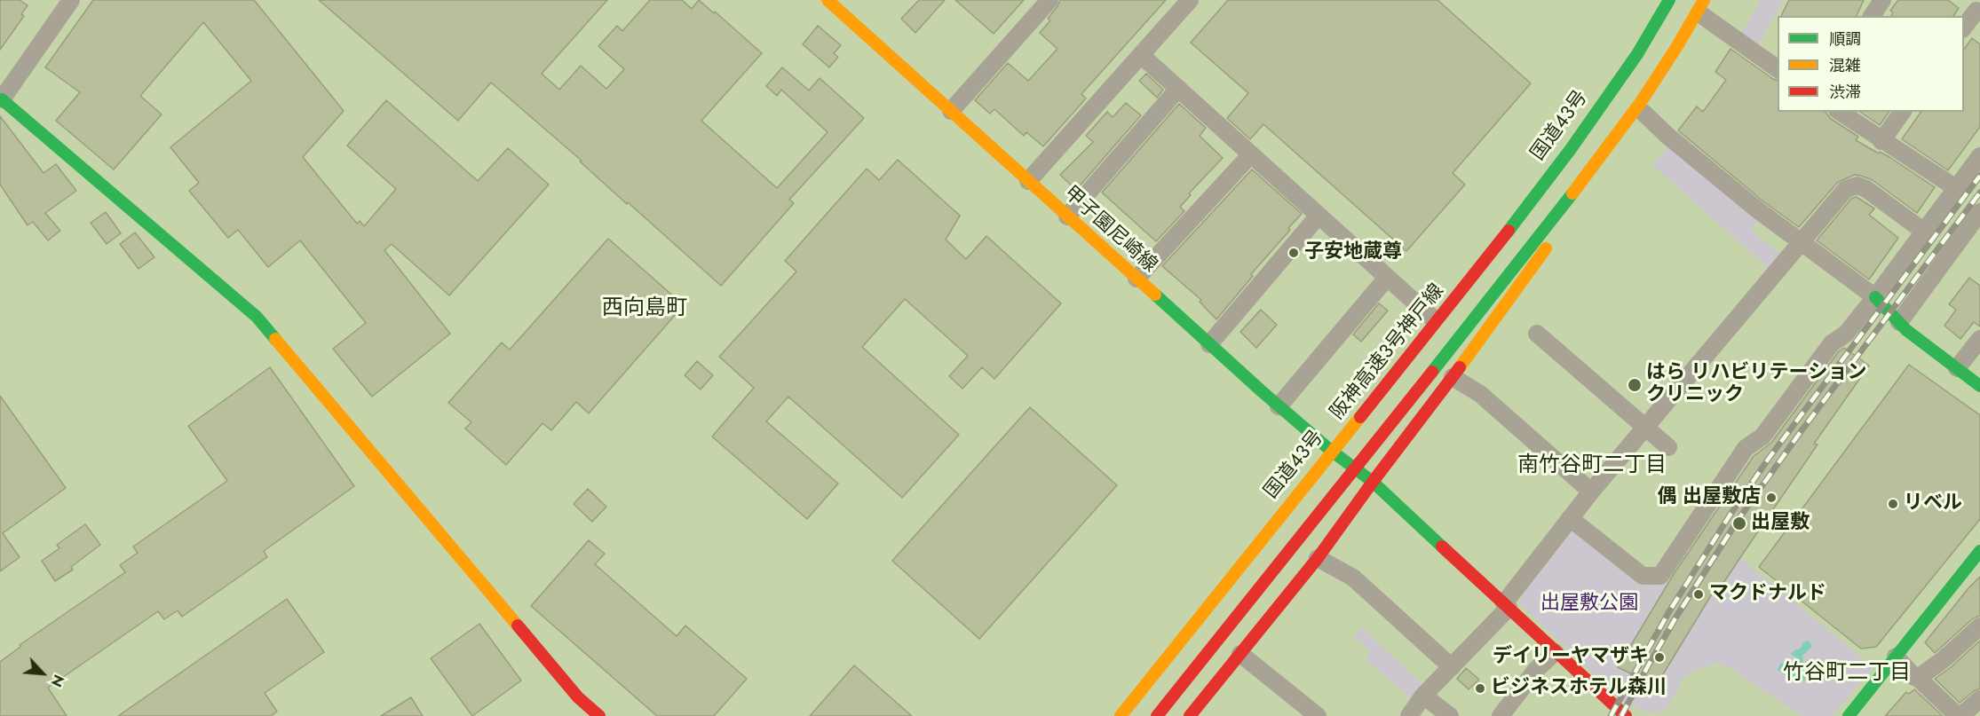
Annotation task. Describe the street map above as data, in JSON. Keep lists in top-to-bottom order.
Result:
{
  "streets": {
    "main road": ["国道43号", "甲子園尼崎線", "阪神高速3号神戸線"]
  },
  "crossings": [
    ["国道43号", "甲子園尼崎線"],
    ["国道43号", "阪神高速3号神戸線"]
  ],
  "districts": ["西向島町", "南竹谷町二丁目", "竹谷町二丁目"],
  "parks": ["出屋敷公園"],
  "places": [
    "子安地蔵尊",
    "はら リハビリテーション クリニック",
    "偶 出屋敷店",
    "リベル",
    "出屋敷",
    "マクドナルド",
    "デイリーヤマザキ",
    "ビジネスホテル森川"
  ],
  "legend": ["順調", "混雑", "渋滞"],
  "north": "bottom right"
}
